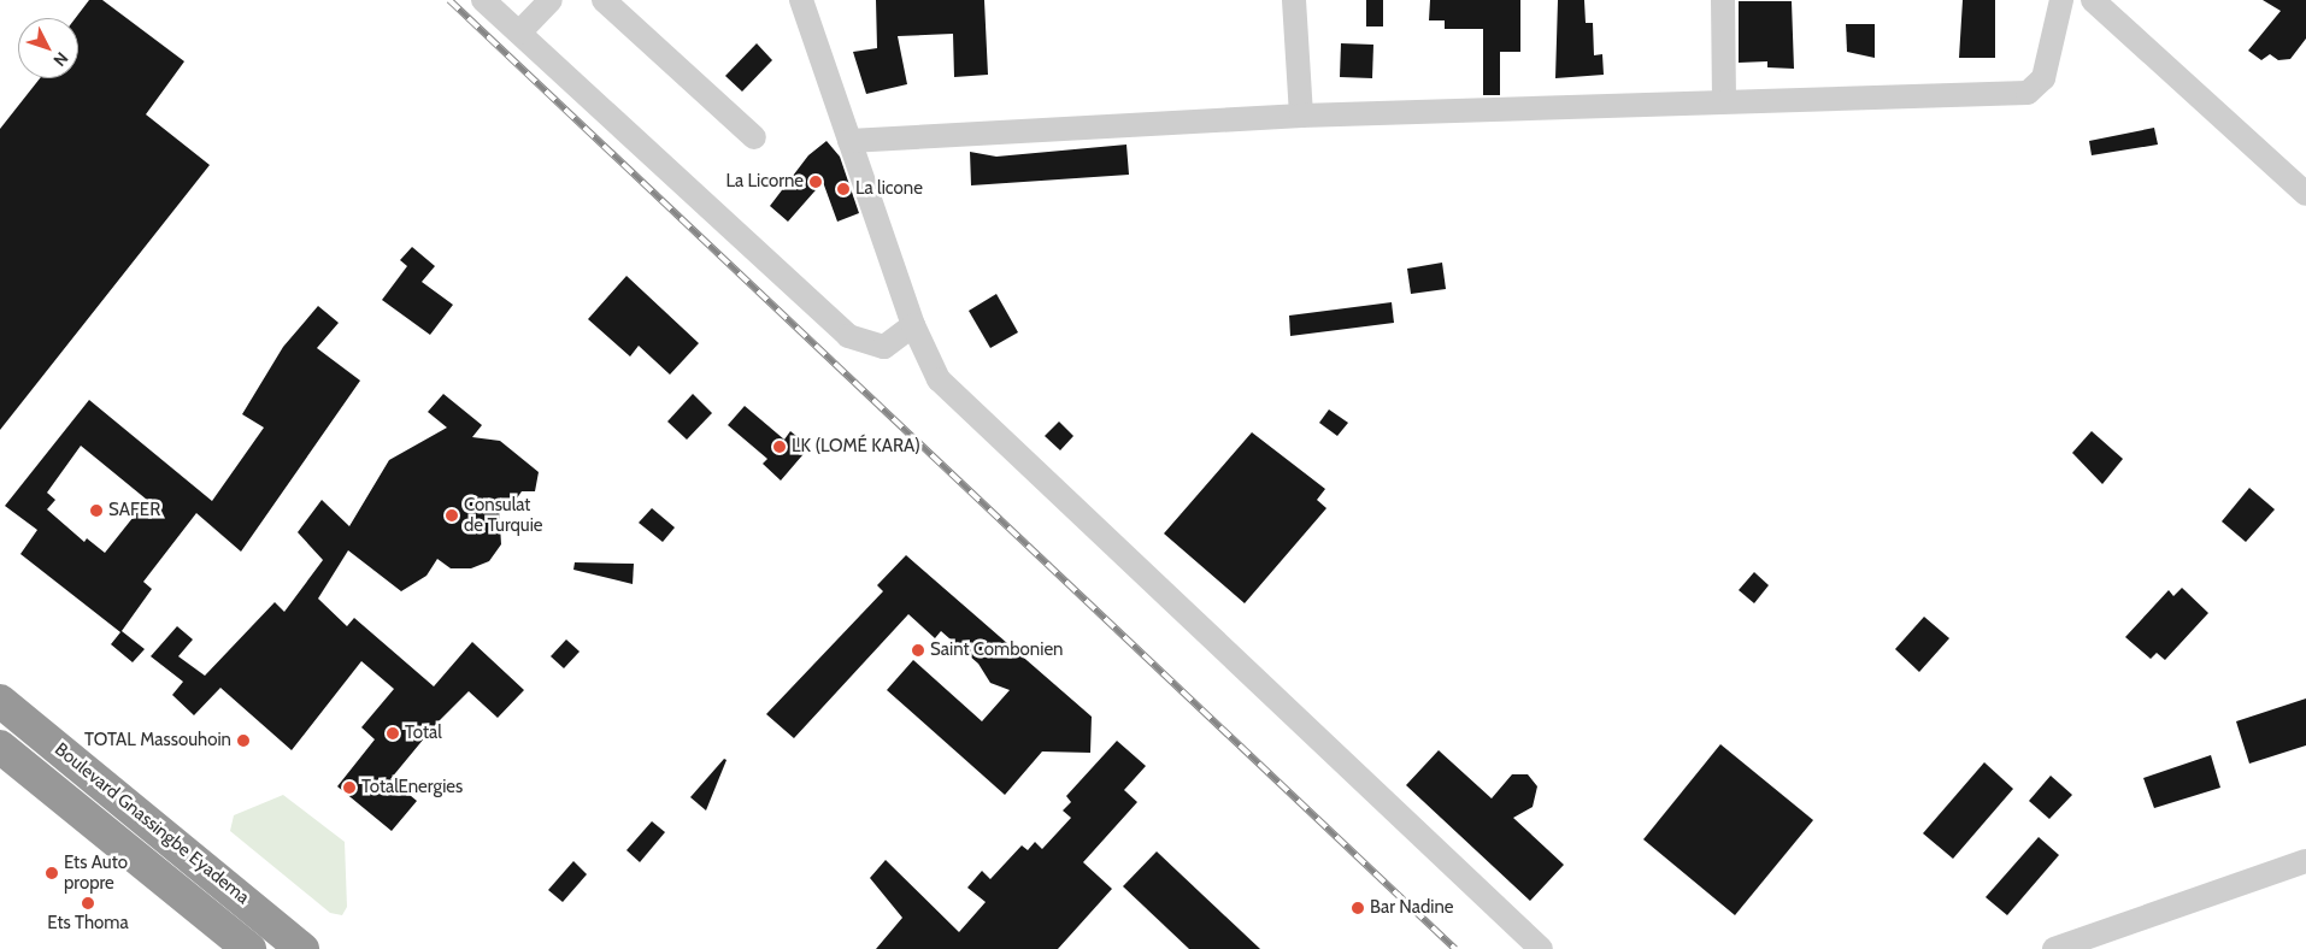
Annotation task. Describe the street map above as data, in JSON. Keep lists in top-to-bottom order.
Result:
{
  "streets": {
    "highway": ["Boulevard Gnassingbe Eyadema"]
  },
  "places": [
    "La Licorne",
    "La licone",
    "LK (LOMÉ KARA)",
    "SAFER",
    "Consulat de Turquie",
    "Saint Combonien",
    "Total",
    "TOTAL Massouhoin",
    "TotalEnergies",
    "Ets Auto propre",
    "Ets Thoma",
    "Bar Nadine"
  ],
  "north": "bottom right"
}
